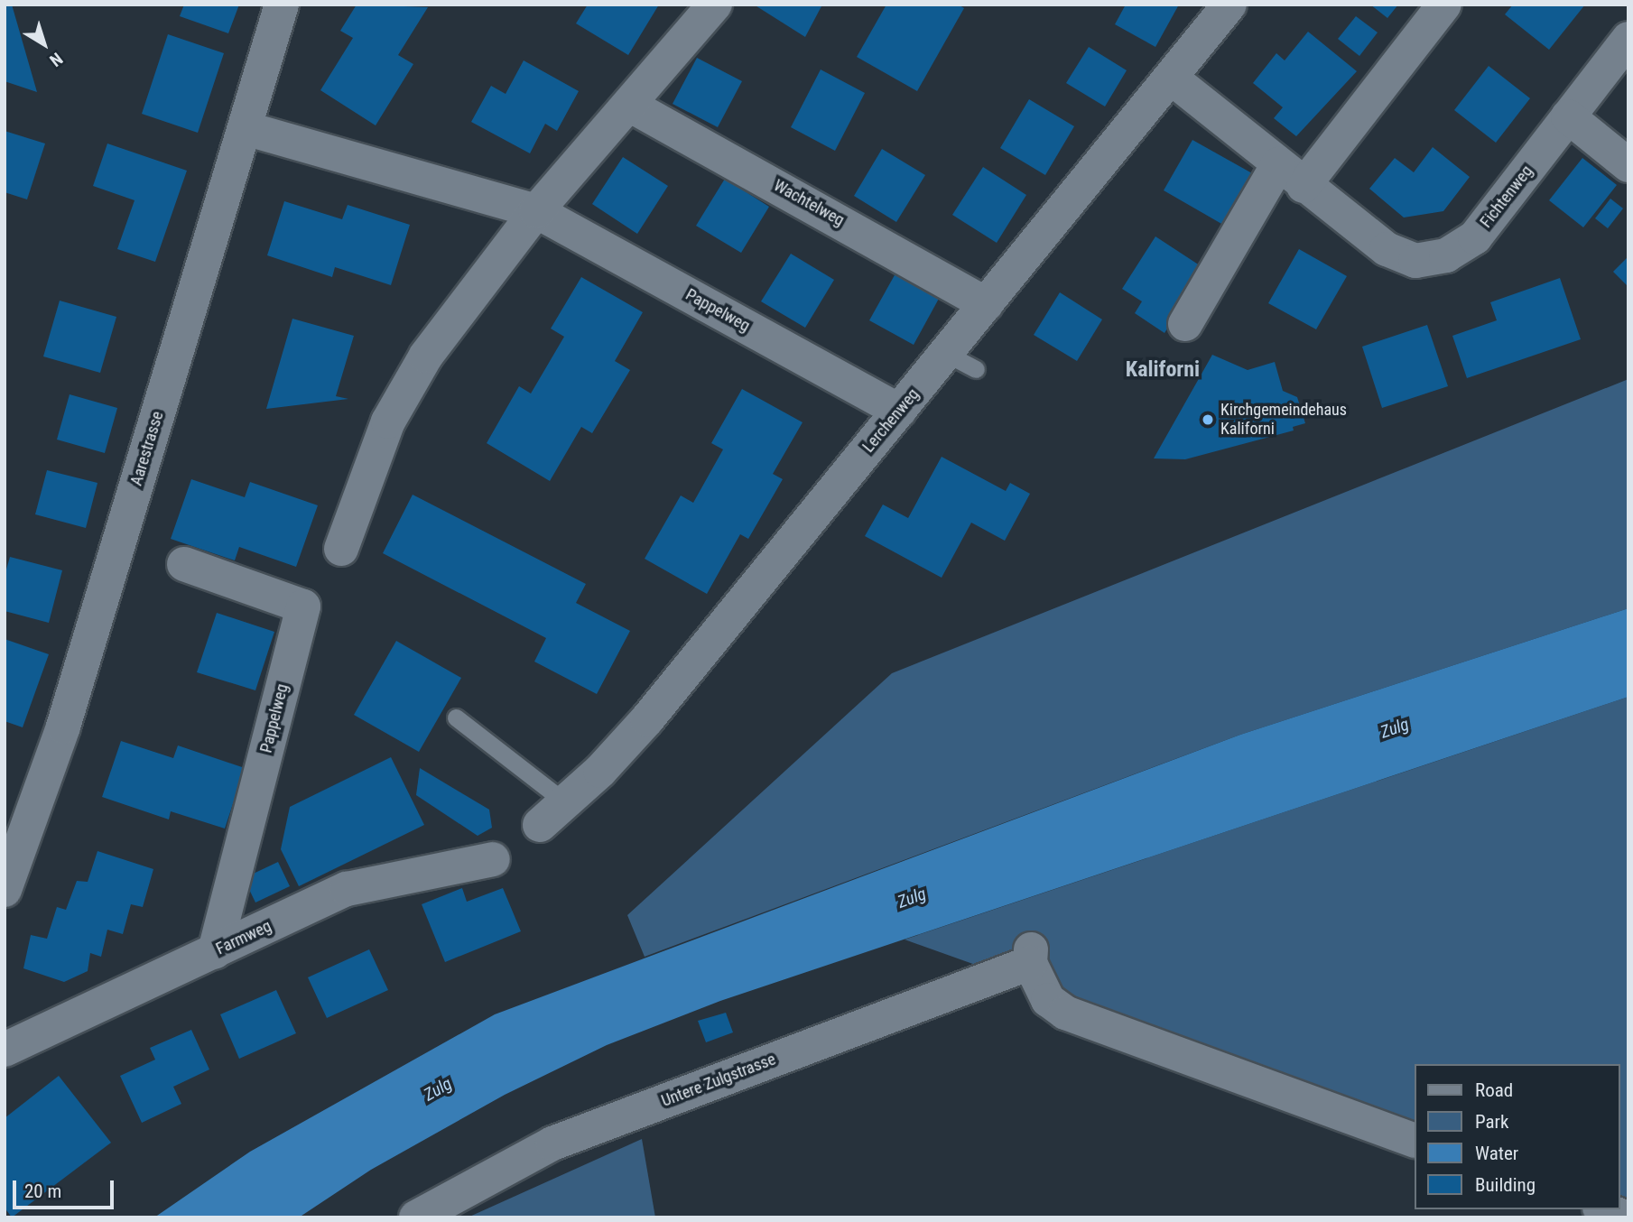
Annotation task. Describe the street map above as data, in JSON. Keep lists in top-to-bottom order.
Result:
{
  "streets": {
    "street": [
      "Fichtenweg",
      "Wachtelweg",
      "Pappelweg",
      "Lerchenweg",
      "Aarestrasse",
      "Farmweg",
      "Untere Zulgstrasse"
    ]
  },
  "crossings": [
    ["Fichtenweg", "Lerchenweg"],
    ["Wachtelweg", "Lerchenweg"],
    ["Pappelweg", "Lerchenweg"],
    ["Pappelweg", "Aarestrasse"],
    ["Pappelweg", "Farmweg"]
  ],
  "districts": ["Kaliforni"],
  "water": ["Zulg"],
  "places": ["Kirchgemeindehaus Kaliforni"],
  "legend": [
    "Road",
    "Park",
    "Water",
    "Building"
  ],
  "scale_bar": "20 m",
  "north": "bottom right"
}
